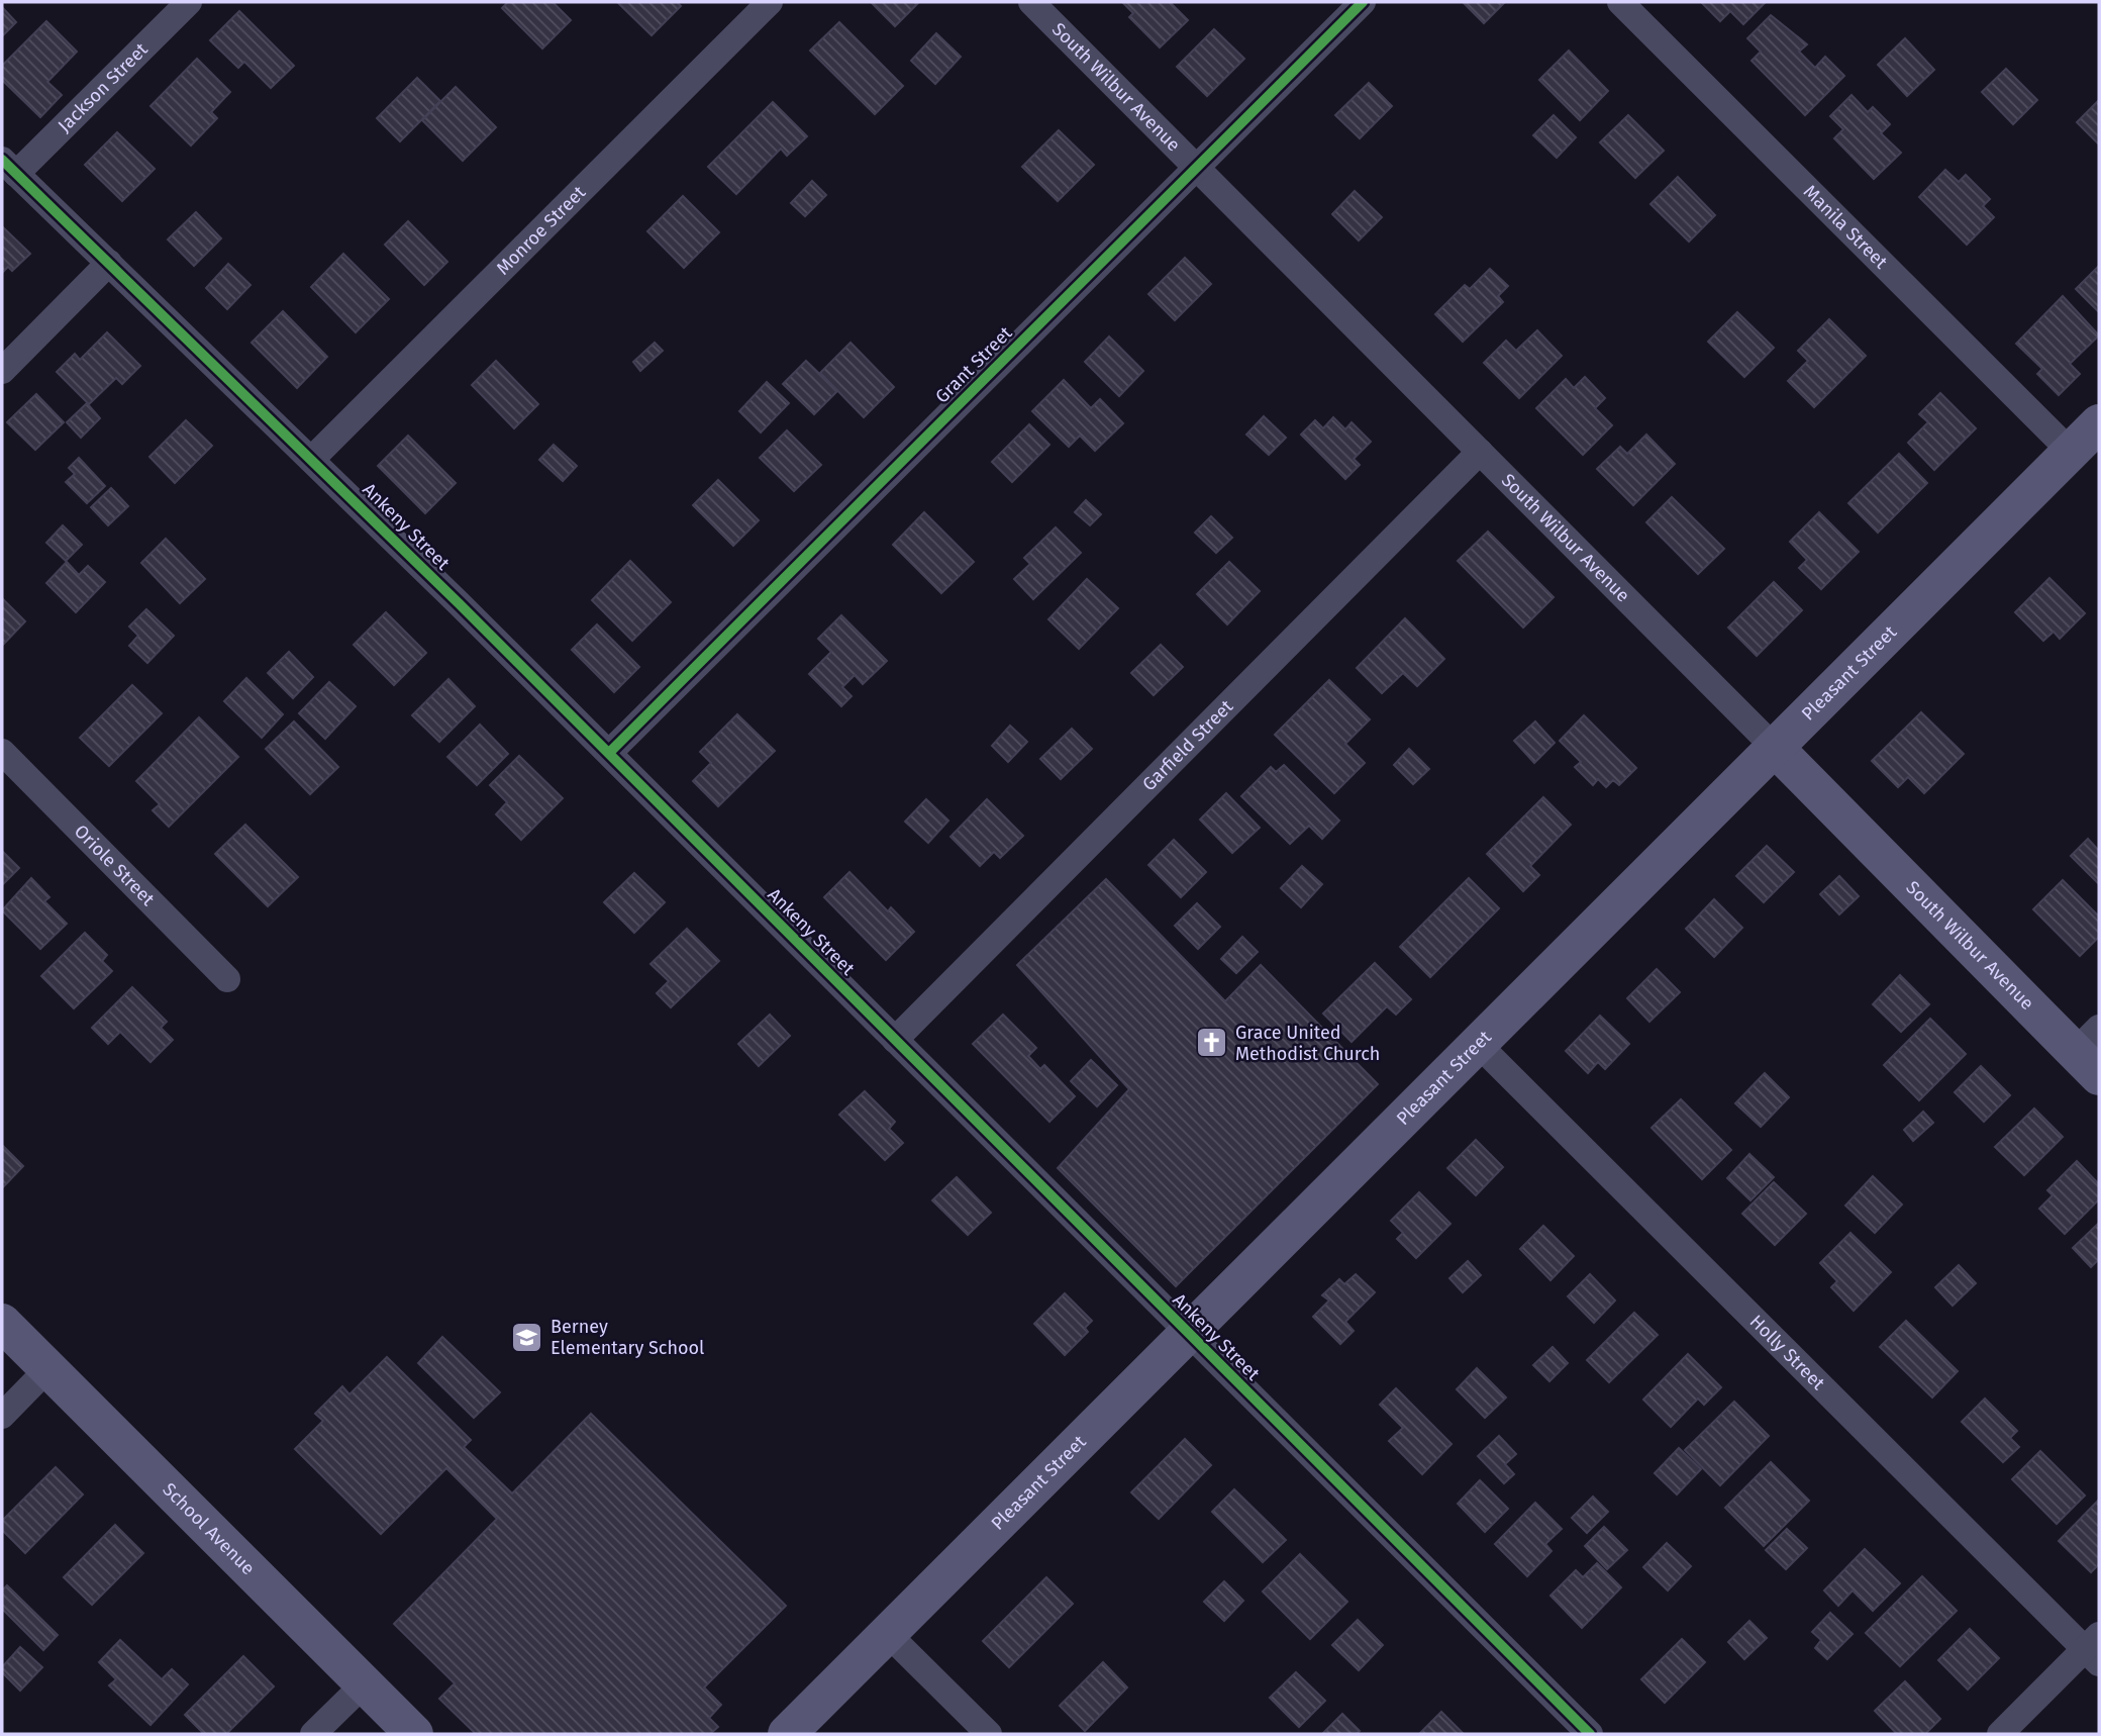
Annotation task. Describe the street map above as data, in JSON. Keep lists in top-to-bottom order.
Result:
{
  "streets": {
    "main road": ["South Wilbur Avenue", "Pleasant Street", "School Avenue"],
    "street": [
      "Jackson Street",
      "Manila Street",
      "Monroe Street",
      "Grant Street",
      "Ankeny Street",
      "Garfield Street",
      "Oriole Street",
      "Holly Street"
    ]
  },
  "crossings": [
    ["Jackson Street", "Ankeny Street"],
    ["South Wilbur Avenue", "Grant Street"],
    ["South Wilbur Avenue", "Pleasant Street"],
    ["South Wilbur Avenue", "Garfield Street"],
    ["Manila Street", "Pleasant Street"],
    ["Monroe Street", "Ankeny Street"],
    ["Grant Street", "Ankeny Street"],
    ["Ankeny Street", "Pleasant Street"],
    ["Ankeny Street", "Garfield Street"],
    ["Pleasant Street", "Holly Street"]
  ],
  "places": {
    "church": ["Grace United Methodist Church"],
    "school or university": ["Berney Elementary School"]
  }
}
